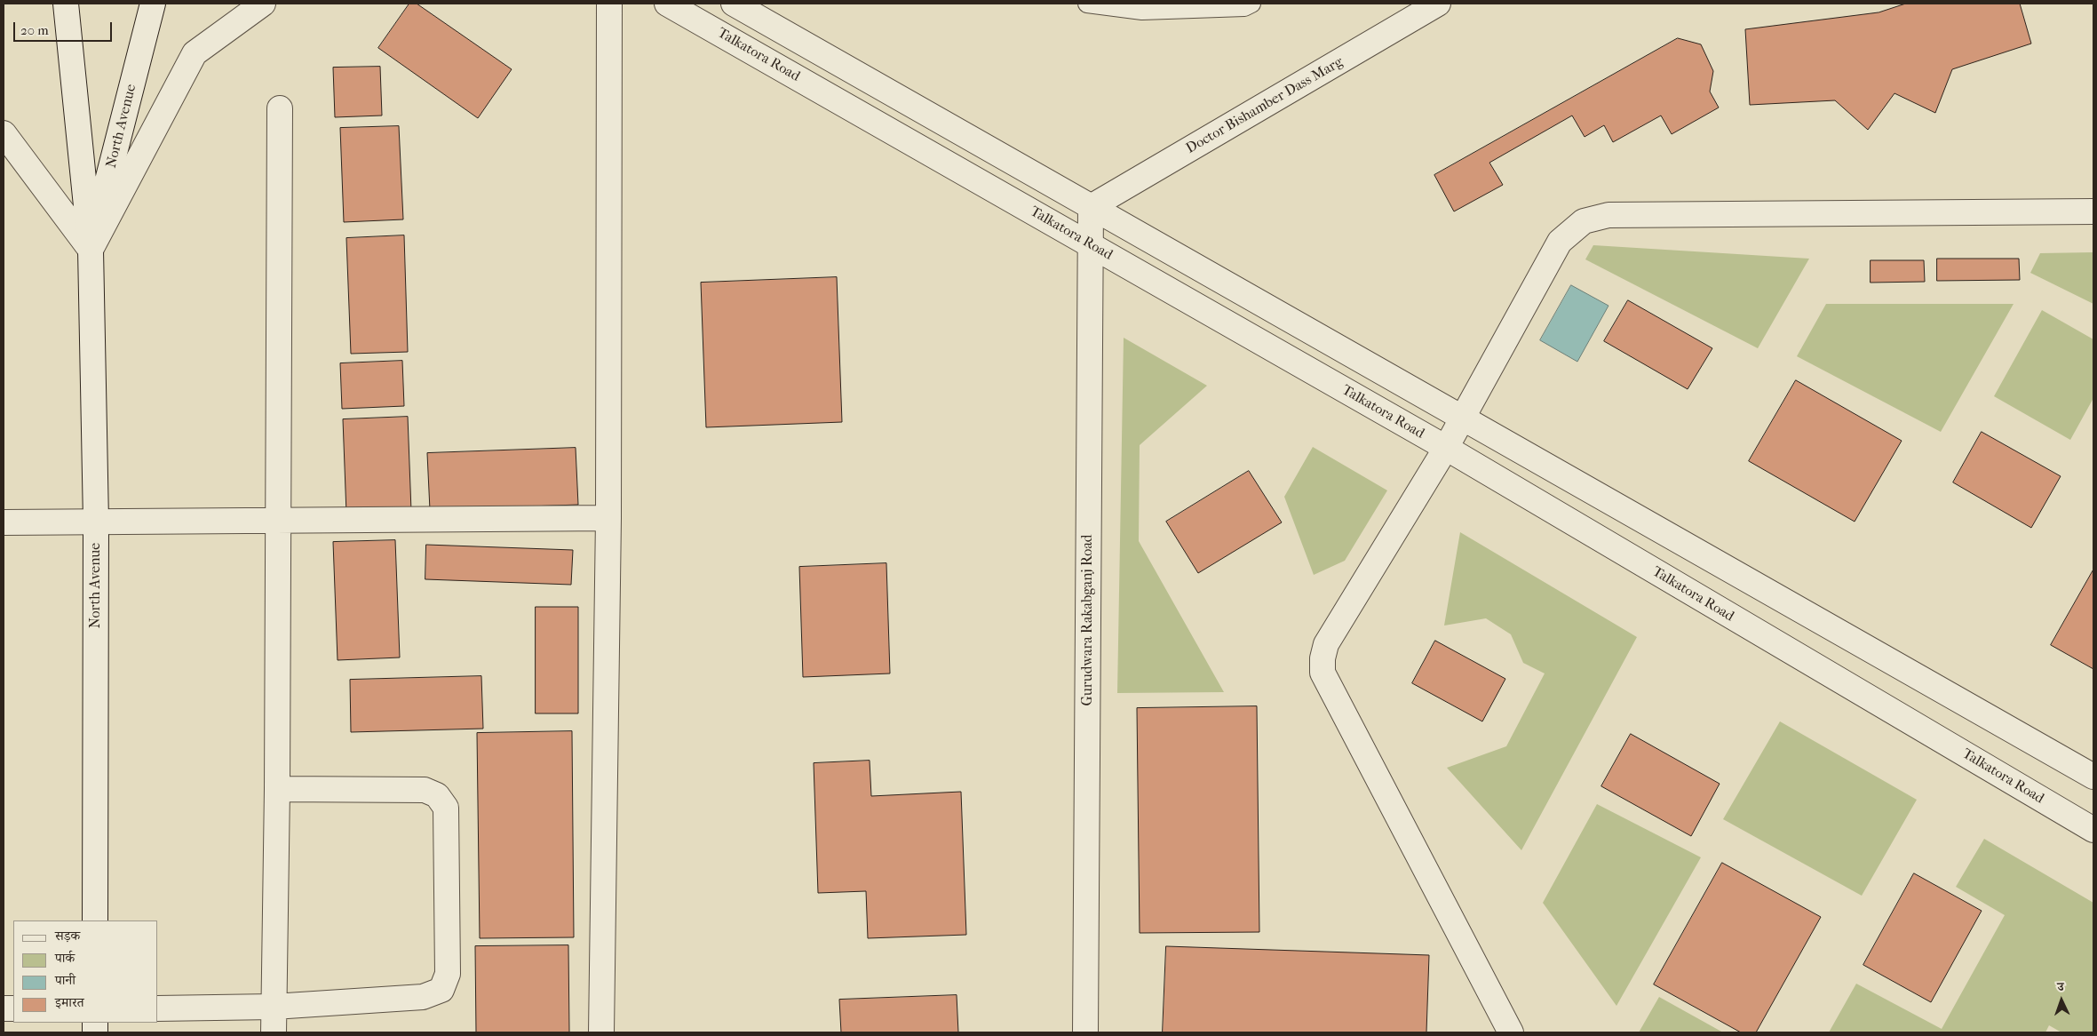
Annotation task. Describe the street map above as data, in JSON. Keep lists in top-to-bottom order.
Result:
{
  "streets": {
    "street": [
      "Talkatora Road",
      "Doctor Bishamber Dass Marg",
      "North Avenue",
      "Gurudwara Rakabganj Road"
    ]
  },
  "crossings": [
    ["Talkatora Road", "Gurudwara Rakabganj Road"],
    ["Doctor Bishamber Dass Marg", "Gurudwara Rakabganj Road"]
  ],
  "legend": [
    "सड़क",
    "पार्क",
    "पानी",
    "इमारत"
  ],
  "scale_bar": "20 m",
  "north": "top"
}
